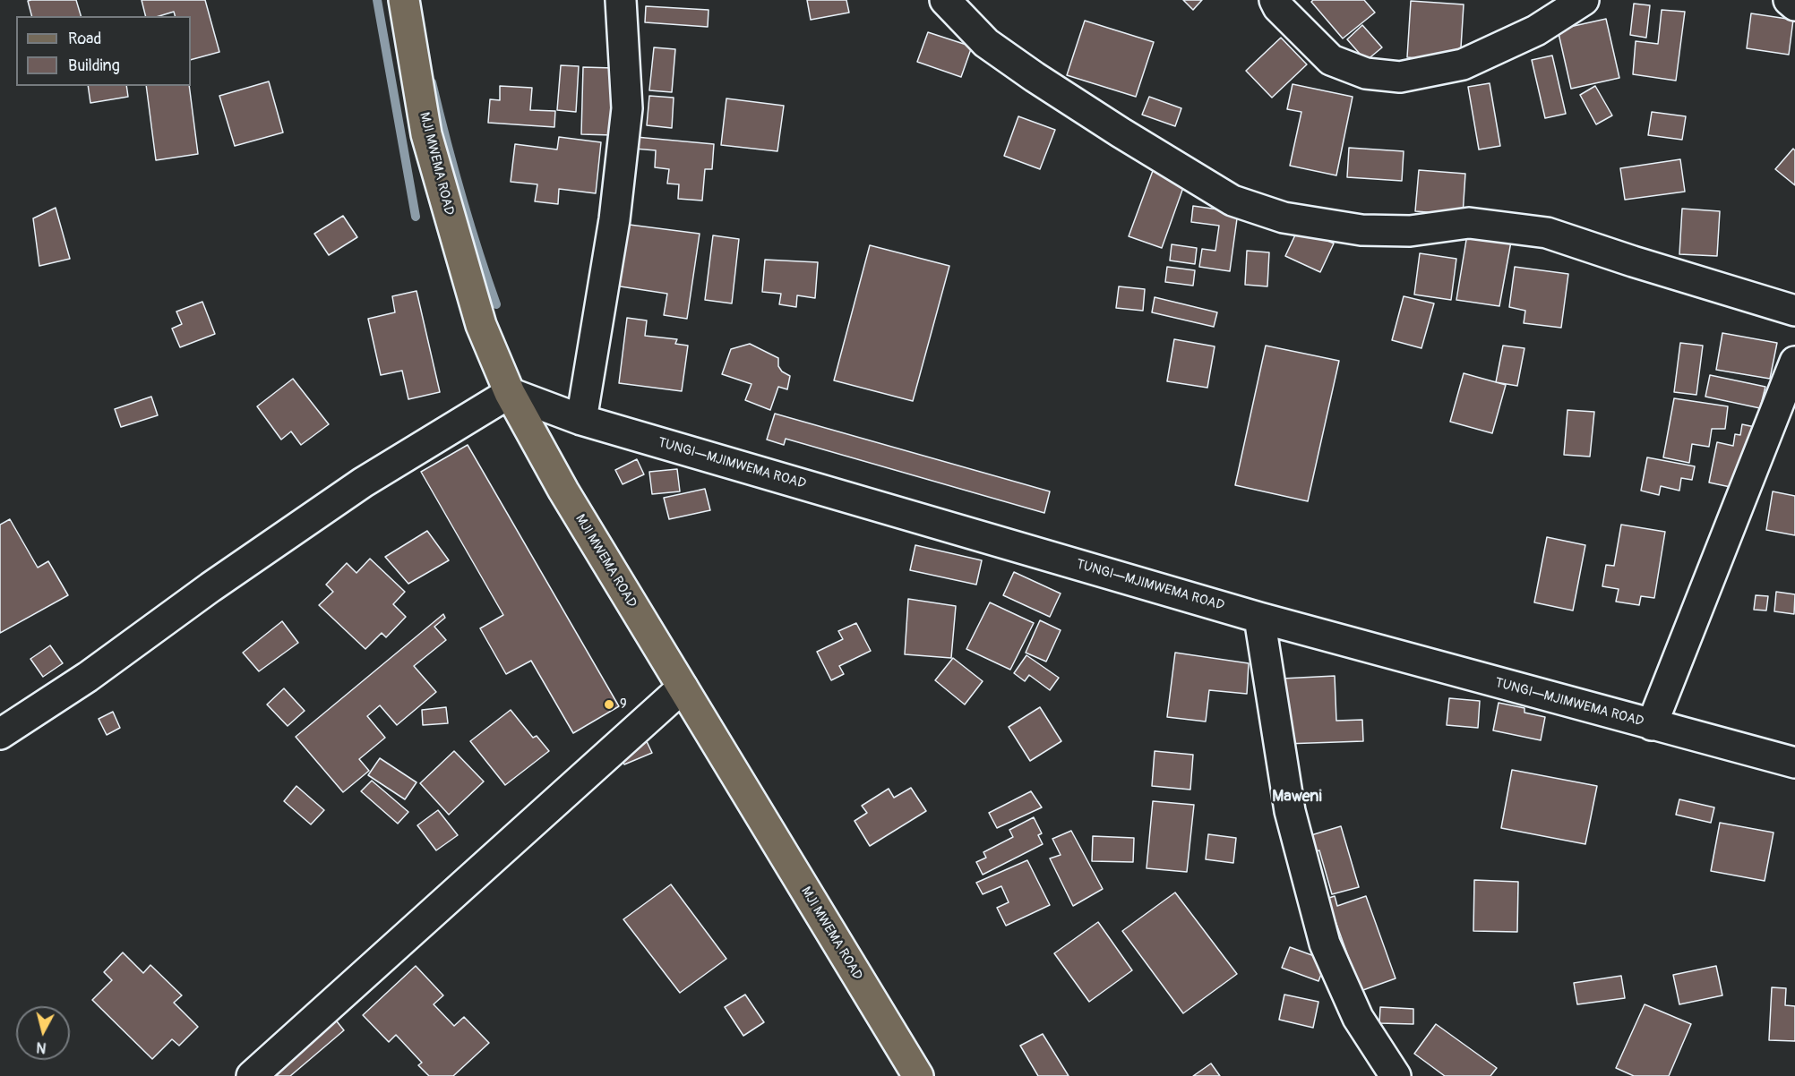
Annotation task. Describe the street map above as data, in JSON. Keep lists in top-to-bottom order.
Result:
{
  "streets": {
    "main road": ["MJI MWEMA ROAD"],
    "street": ["TUNGI—MJIMWEMA ROAD"]
  },
  "crossings": [
    ["MJI MWEMA ROAD", "TUNGI—MJIMWEMA ROAD"]
  ],
  "districts": ["Maweni"],
  "places": ["9"],
  "legend": ["Road", "Building"],
  "north": "bottom"
}
